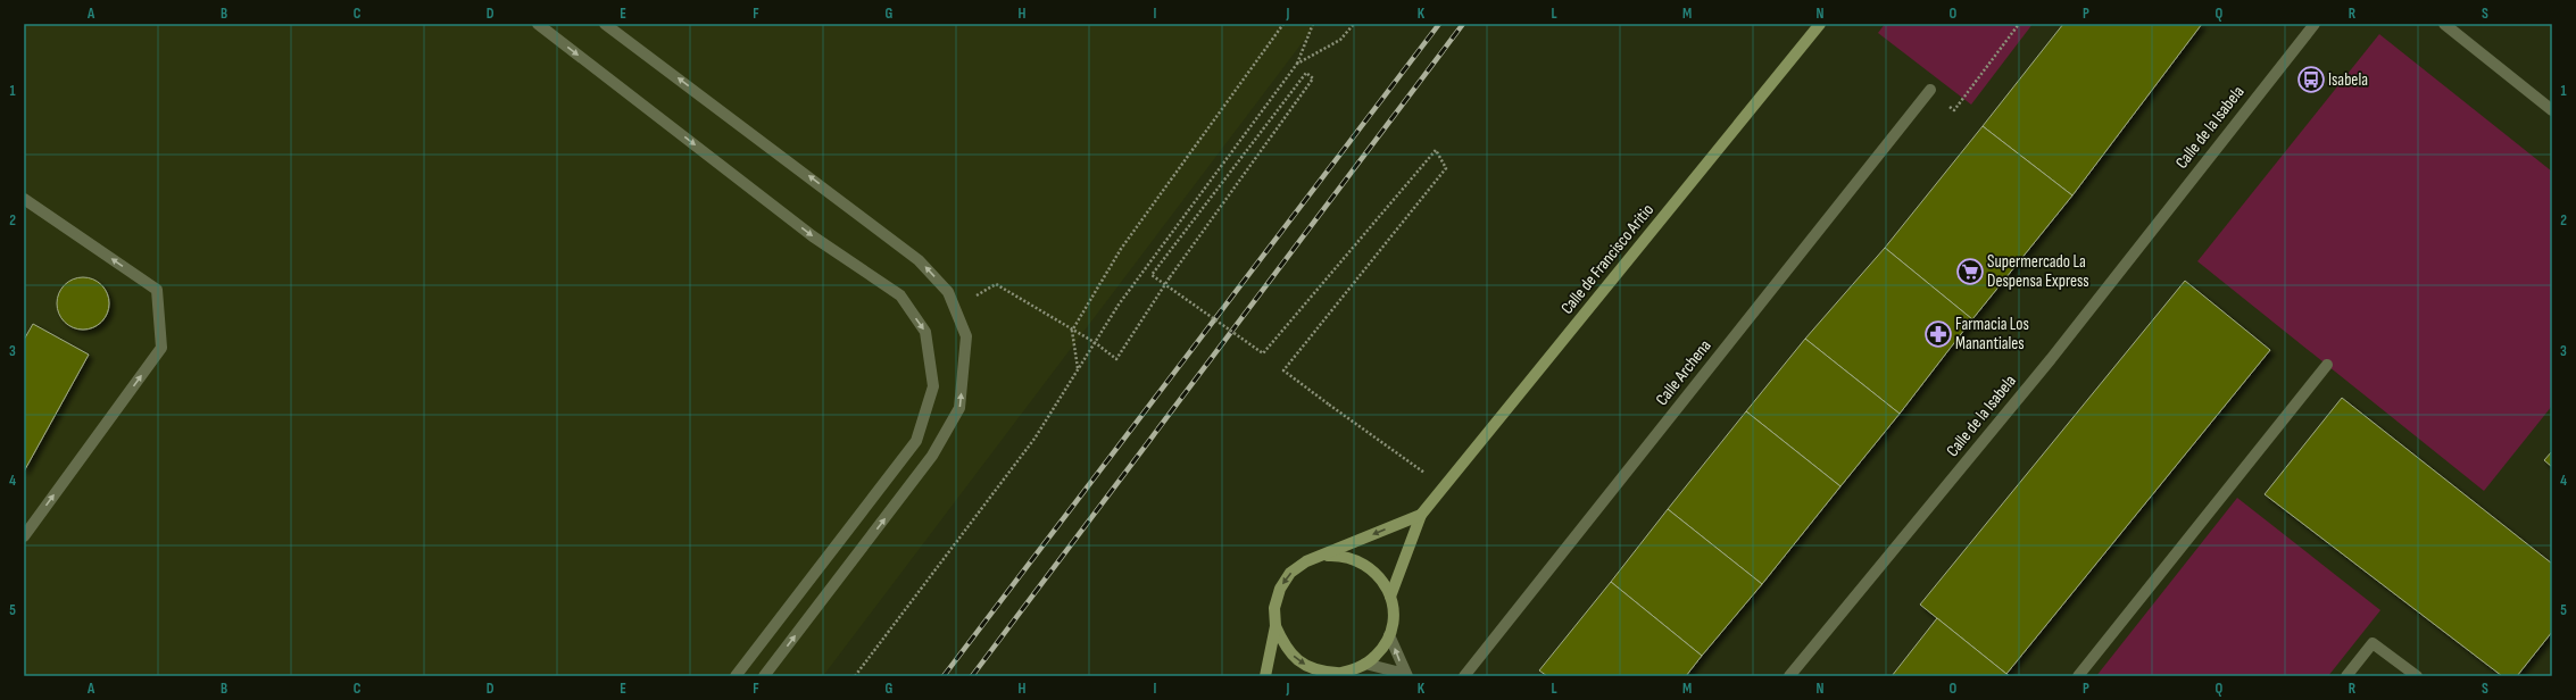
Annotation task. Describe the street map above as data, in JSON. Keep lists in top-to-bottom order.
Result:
{
  "streets": {
    "main road": ["Calle de Francisco Aritio"],
    "street": ["Calle de la Isabela", "Calle Archena"]
  },
  "places": {
    "bus stop": ["Isabela"],
    "supermarket": ["Supermercado La Despensa Express"],
    "pharmacy": ["Farmacia Los Manantiales"]
  },
  "grid": {
    "columns": [
      "A",
      "B",
      "C",
      "D",
      "E",
      "F",
      "G",
      "H",
      "I",
      "J",
      "K",
      "L",
      "M",
      "N",
      "O",
      "P",
      "Q",
      "R",
      "S"
    ],
    "rows": [
      "1",
      "2",
      "3",
      "4",
      "5"
    ]
  }
}
